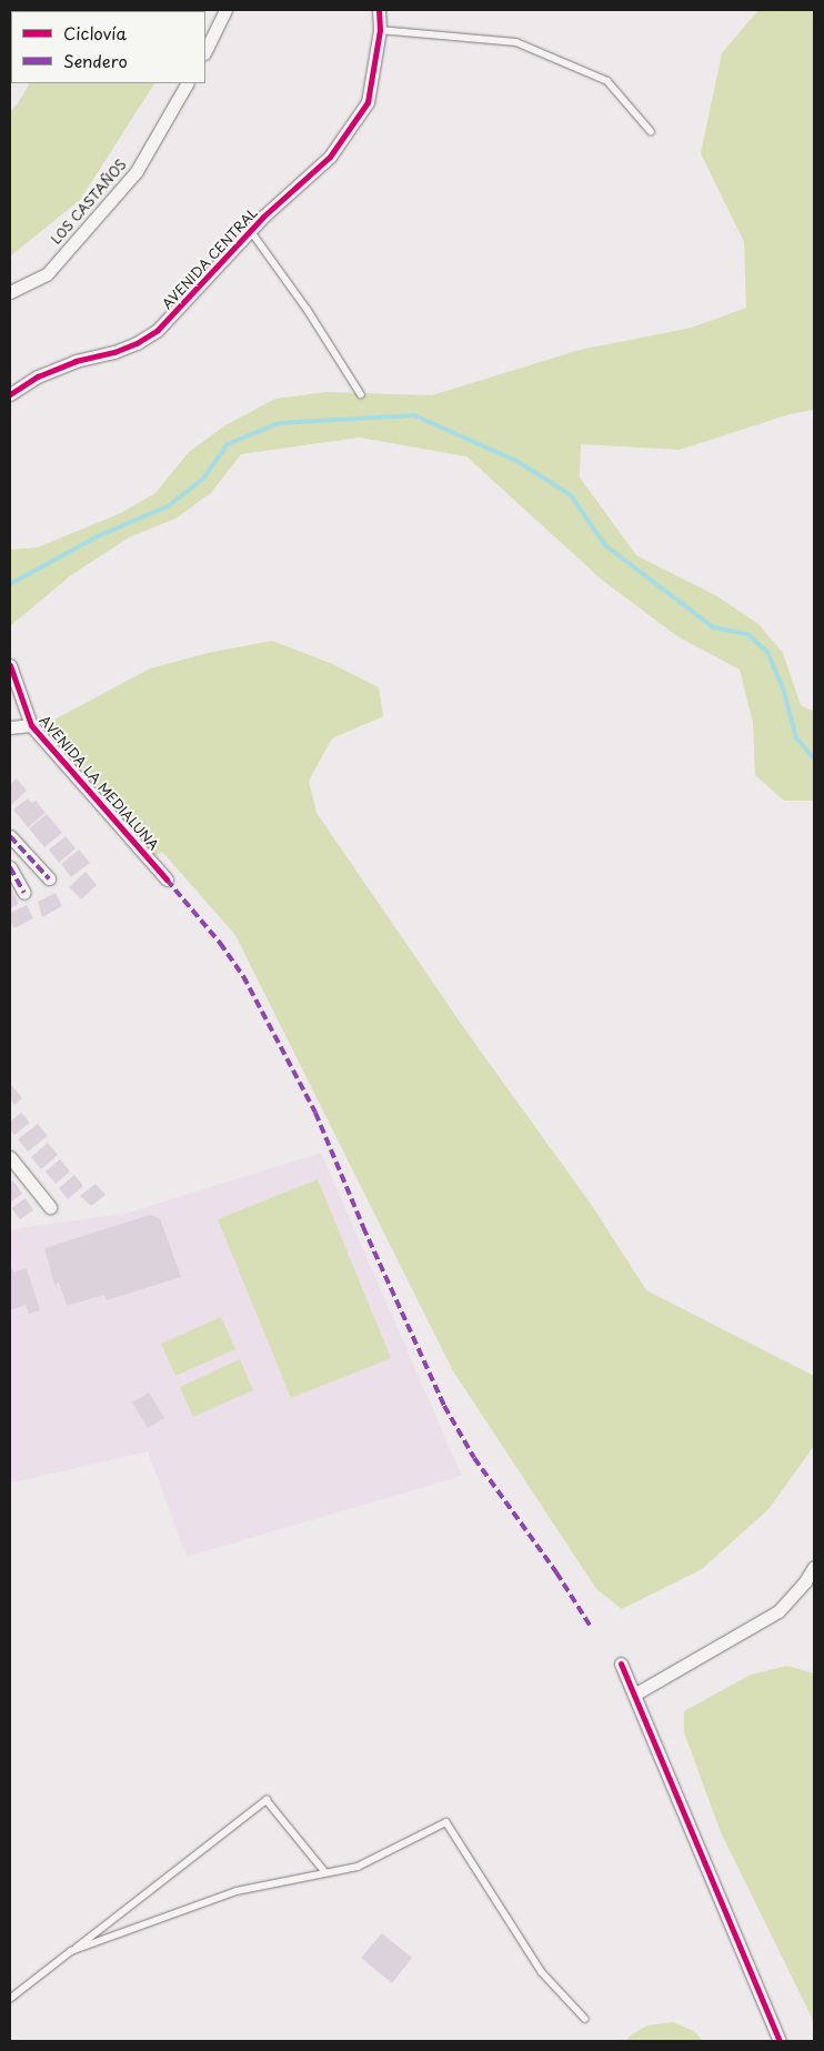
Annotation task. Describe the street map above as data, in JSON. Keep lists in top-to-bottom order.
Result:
{
  "streets": {
    "street": ["LOS CASTAÑOS", "AVENIDA CENTRAL", "AVENIDA LA MEDIALUNA"]
  },
  "legend": ["Ciclovía", "Sendero"]
}
